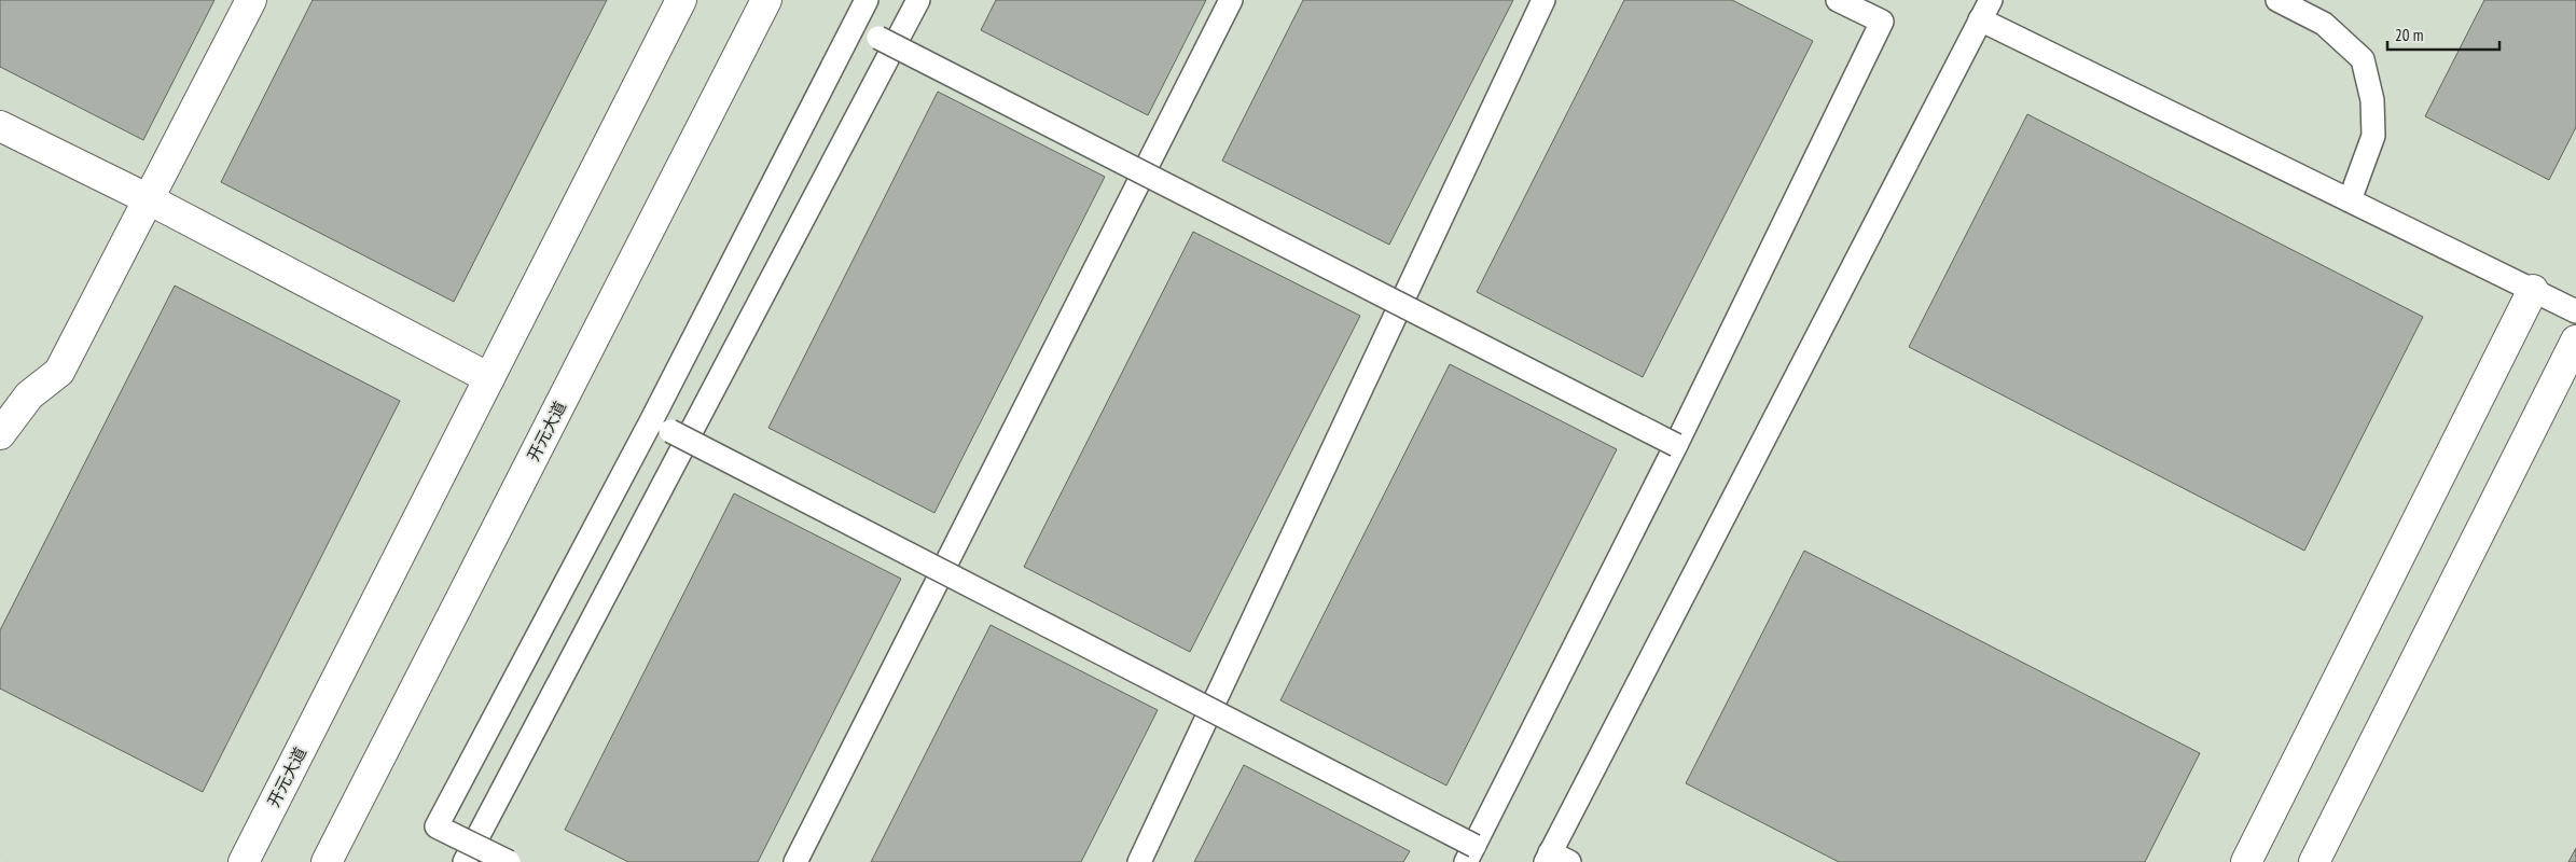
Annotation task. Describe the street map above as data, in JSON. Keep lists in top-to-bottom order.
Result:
{
  "streets": {
    "street": ["开元大道"]
  },
  "scale_bar": "20 m"
}
